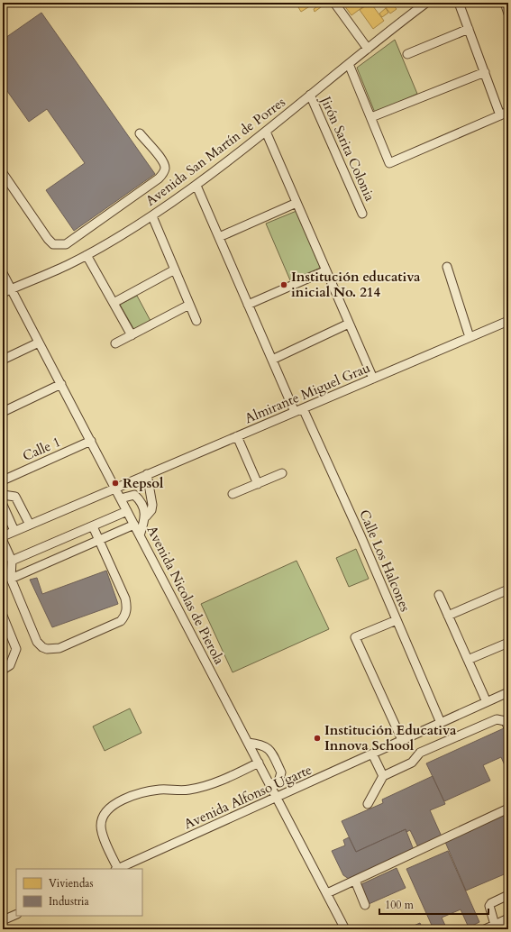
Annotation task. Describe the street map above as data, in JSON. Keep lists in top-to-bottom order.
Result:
{
  "streets": {
    "street": [
      "Jirón Sarita Colonia",
      "Avenida San Martín de Porres",
      "Almirante Miguel Grau",
      "Calle 1",
      "Calle Los Halcones",
      "Avenida Nicolas de Pierola",
      "Avenida Alfonso Ugarte"
    ]
  },
  "crossings": [
    ["Jirón Sarita Colonia", "Avenida San Martín de Porres"],
    ["Avenida San Martín de Porres", "Avenida Nicolas de Pierola"],
    ["Almirante Miguel Grau", "Calle Los Halcones"],
    ["Almirante Miguel Grau", "Avenida Nicolas de Pierola"],
    ["Calle 1", "Avenida Nicolas de Pierola"],
    ["Calle Los Halcones", "Avenida Alfonso Ugarte"],
    ["Avenida Nicolas de Pierola", "Avenida Alfonso Ugarte"]
  ],
  "places": ["Institución educativa inicial No. 214", "Repsol", "Institución Educativa Innova School"],
  "legend": ["Viviendas", "Industria"],
  "scale_bar": "100 m"
}
